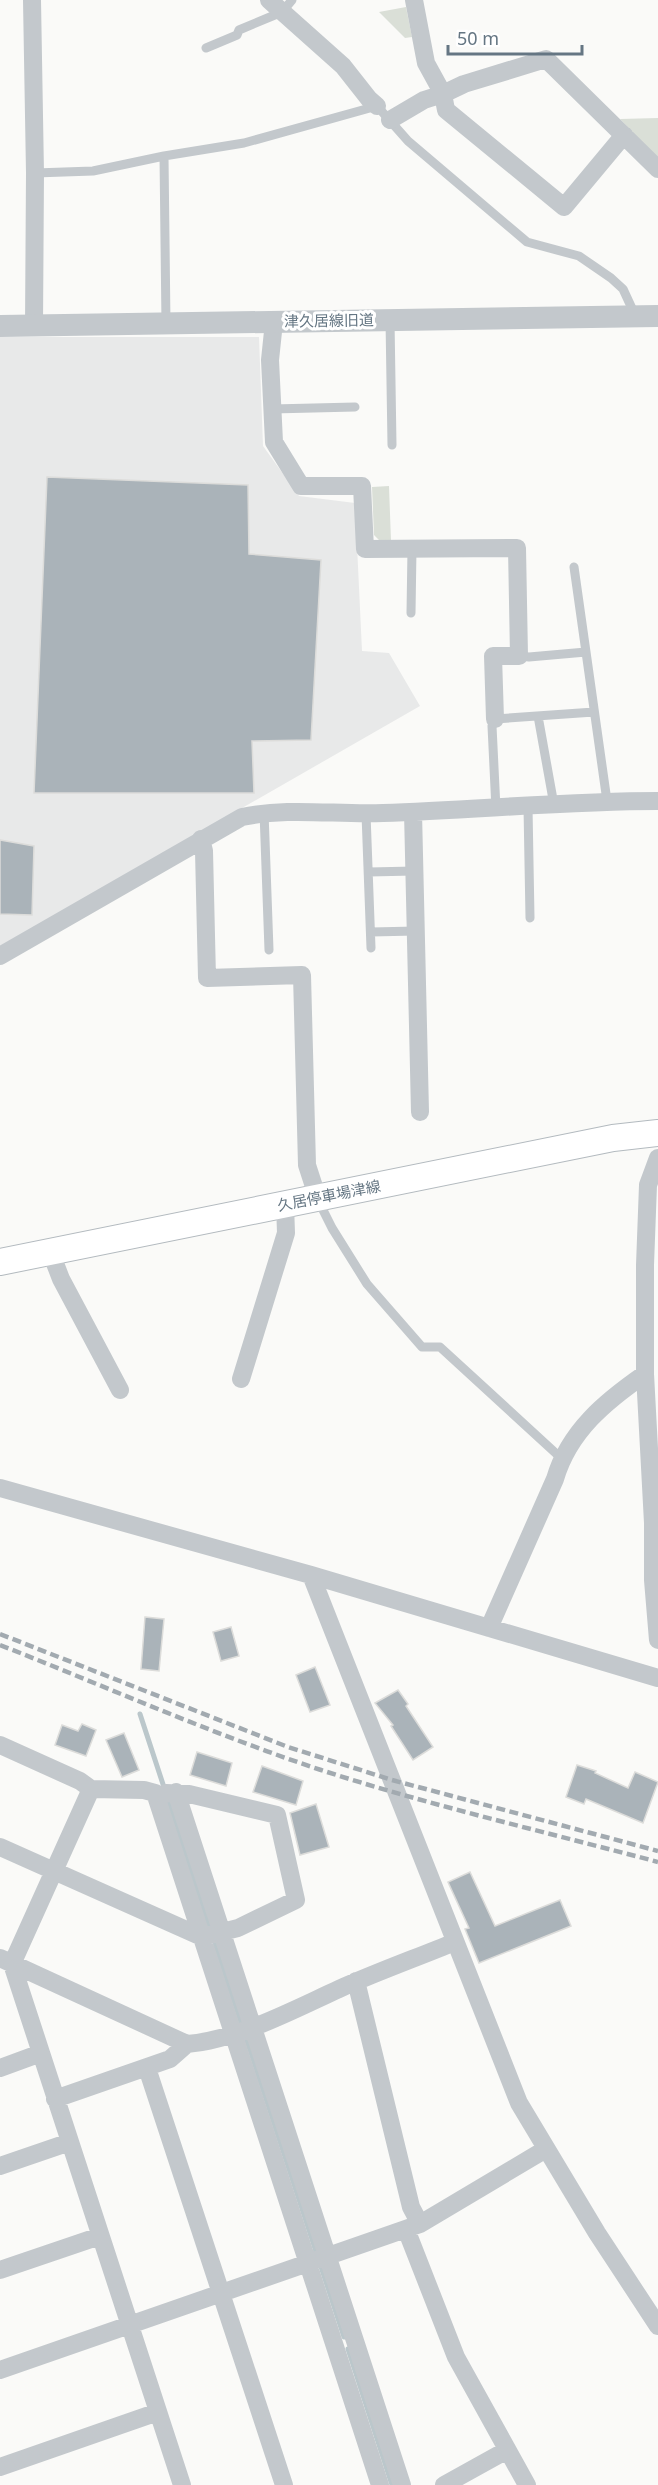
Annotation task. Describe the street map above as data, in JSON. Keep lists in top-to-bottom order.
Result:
{
  "streets": {
    "main road": ["久居停車場津線"],
    "street": ["津久居線旧道"]
  },
  "scale_bar": "50 m"
}
